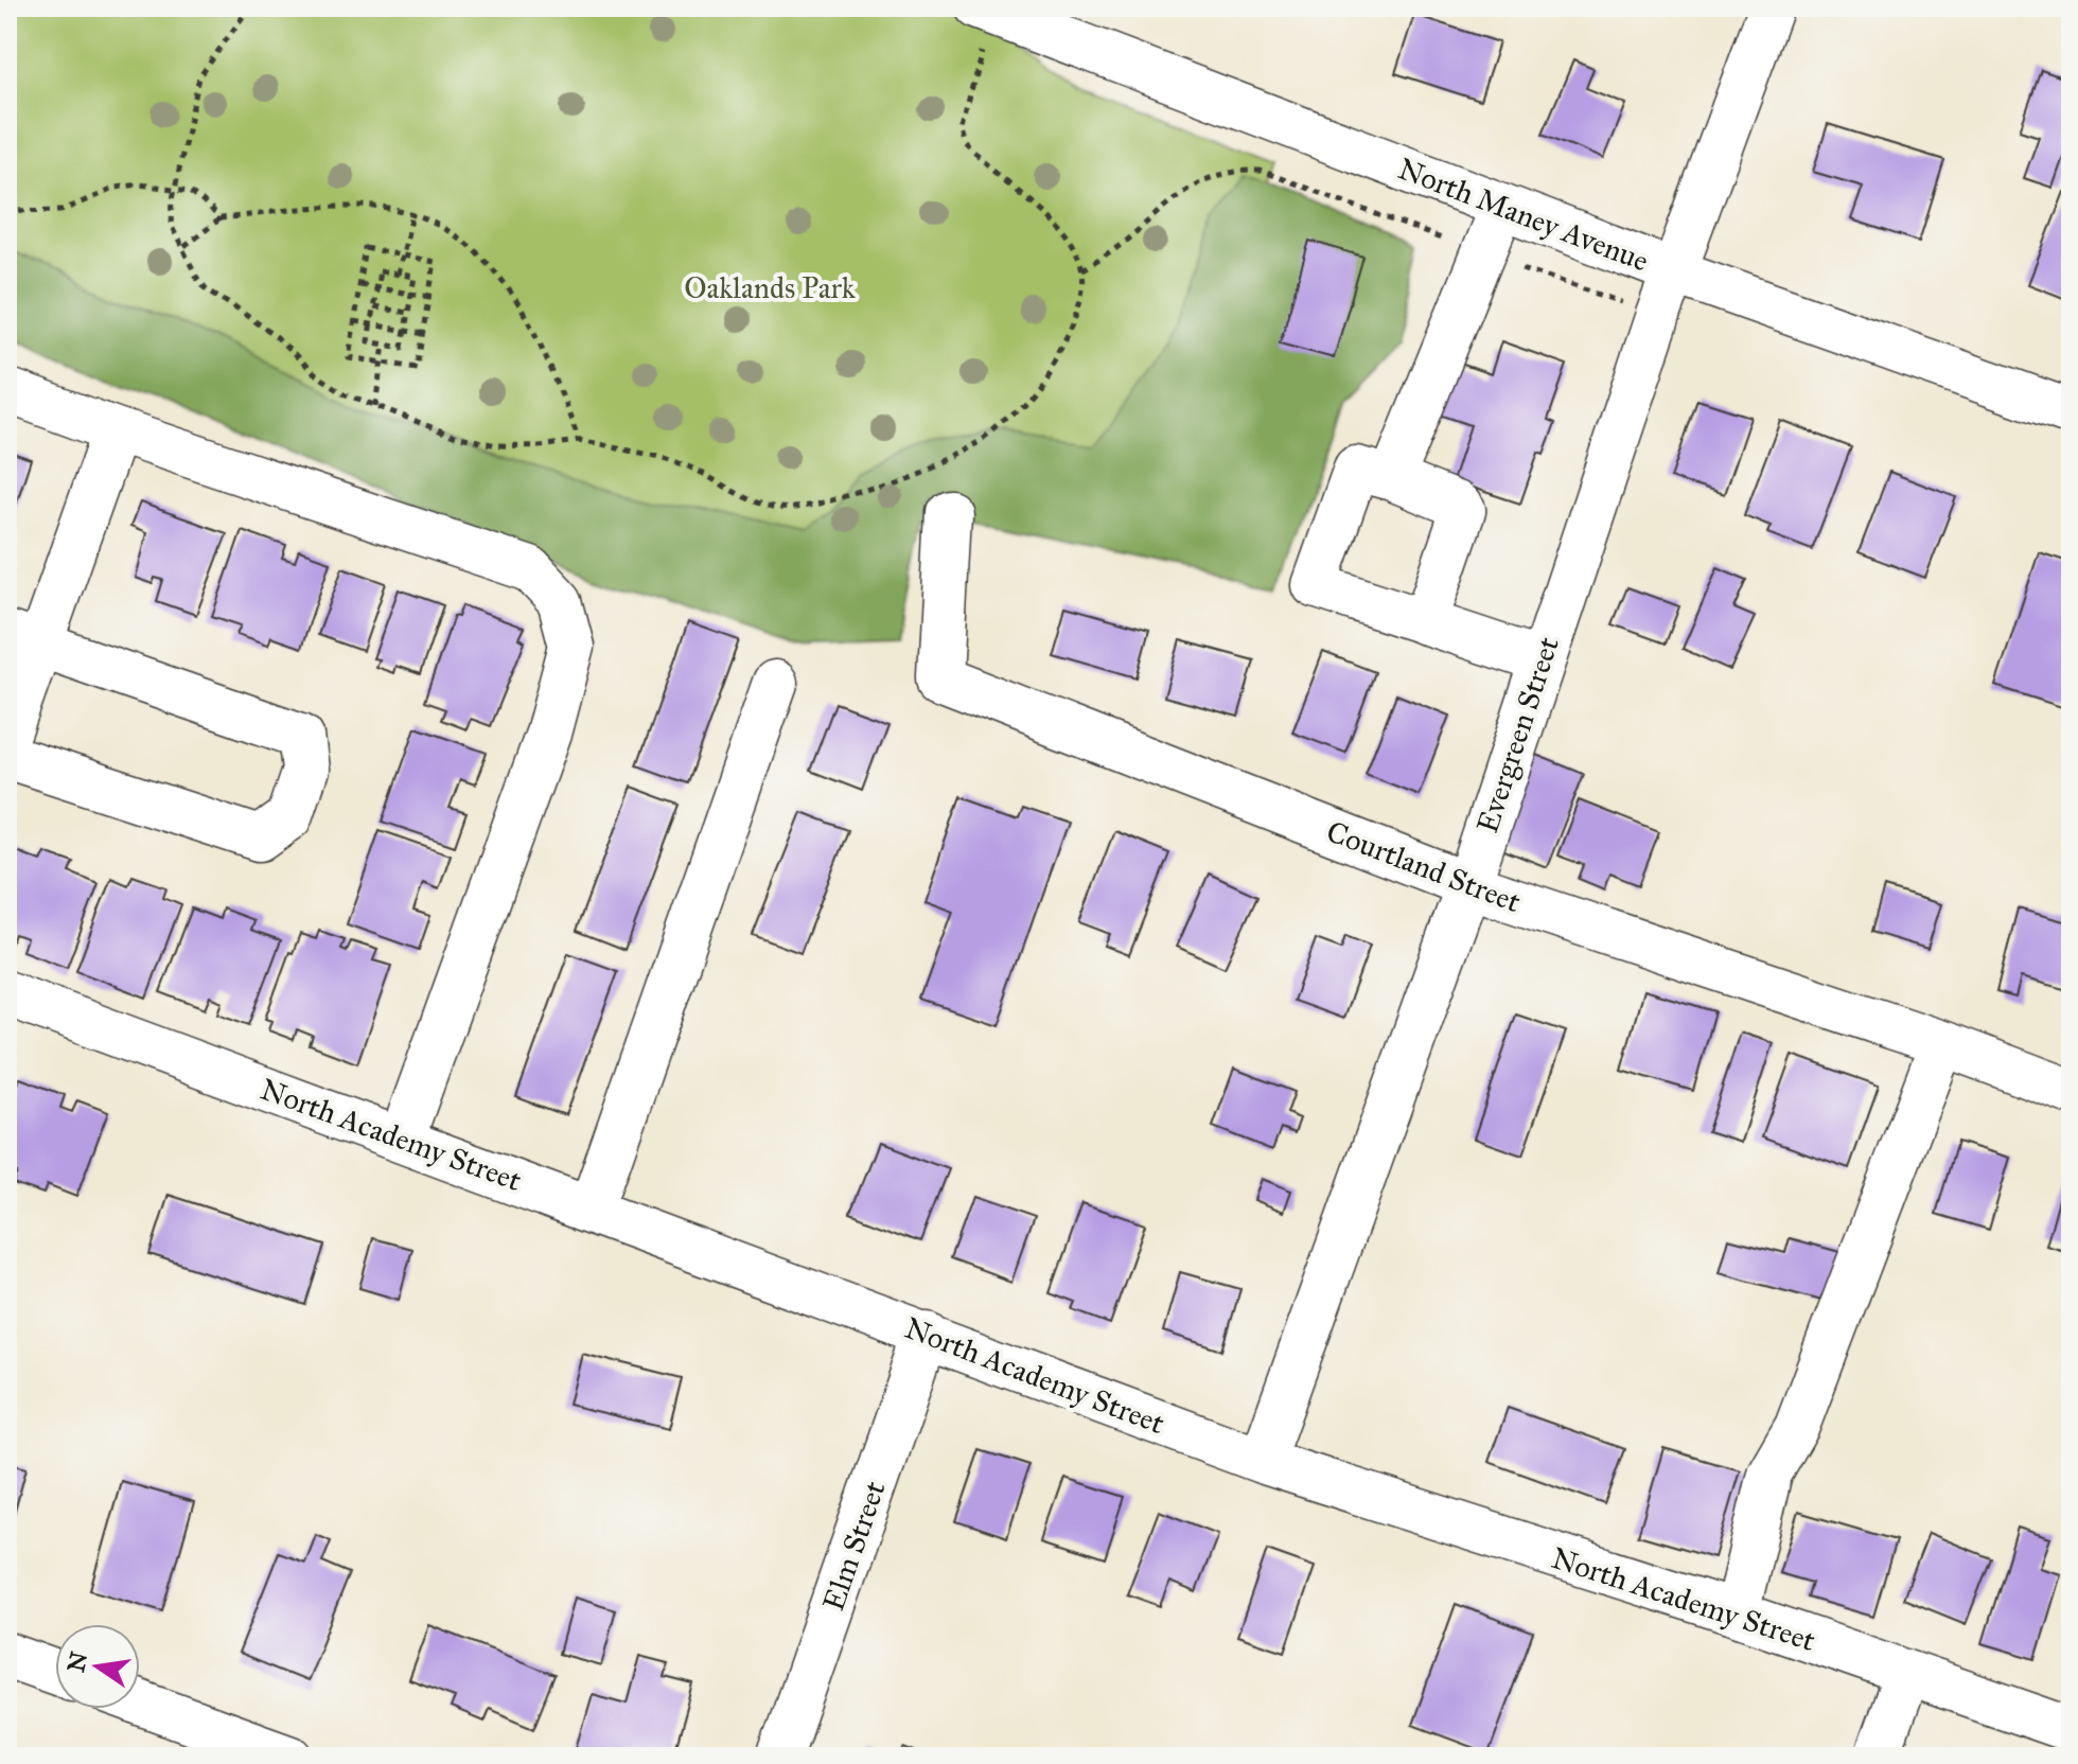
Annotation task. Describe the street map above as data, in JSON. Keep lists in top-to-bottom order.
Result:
{
  "streets": {
    "street": [
      "North Maney Avenue",
      "Evergreen Street",
      "Courtland Street",
      "North Academy Street",
      "Elm Street"
    ]
  },
  "crossings": [
    ["North Maney Avenue", "Evergreen Street"],
    ["Evergreen Street", "Courtland Street"],
    ["Evergreen Street", "North Academy Street"],
    ["North Academy Street", "Elm Street"]
  ],
  "parks": ["Oaklands Park"],
  "north": "left"
}
